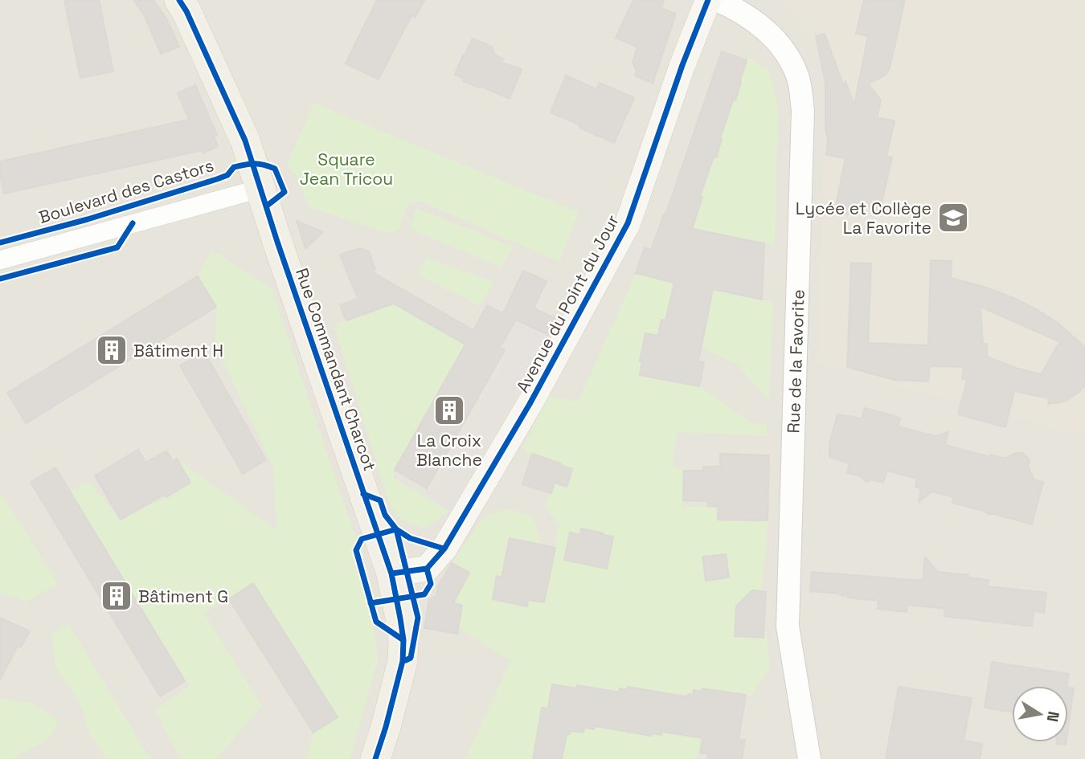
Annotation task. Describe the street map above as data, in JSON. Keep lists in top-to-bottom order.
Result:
{
  "streets": {
    "main road": ["Avenue du Point du Jour", "Rue Commandant Charcot"],
    "street": ["Boulevard des Castors", "Rue de la Favorite"]
  },
  "crossings": [
    ["Boulevard des Castors", "Rue Commandant Charcot"],
    ["Avenue du Point du Jour", "Rue Commandant Charcot"]
  ],
  "parks": ["Square Jean Tricou"],
  "places": {
    "school or university": ["Lycée et Collège La Favorite"],
    "building": ["Bâtiment H", "La Croix Blanche", "Bâtiment G"]
  },
  "north": "right"
}
